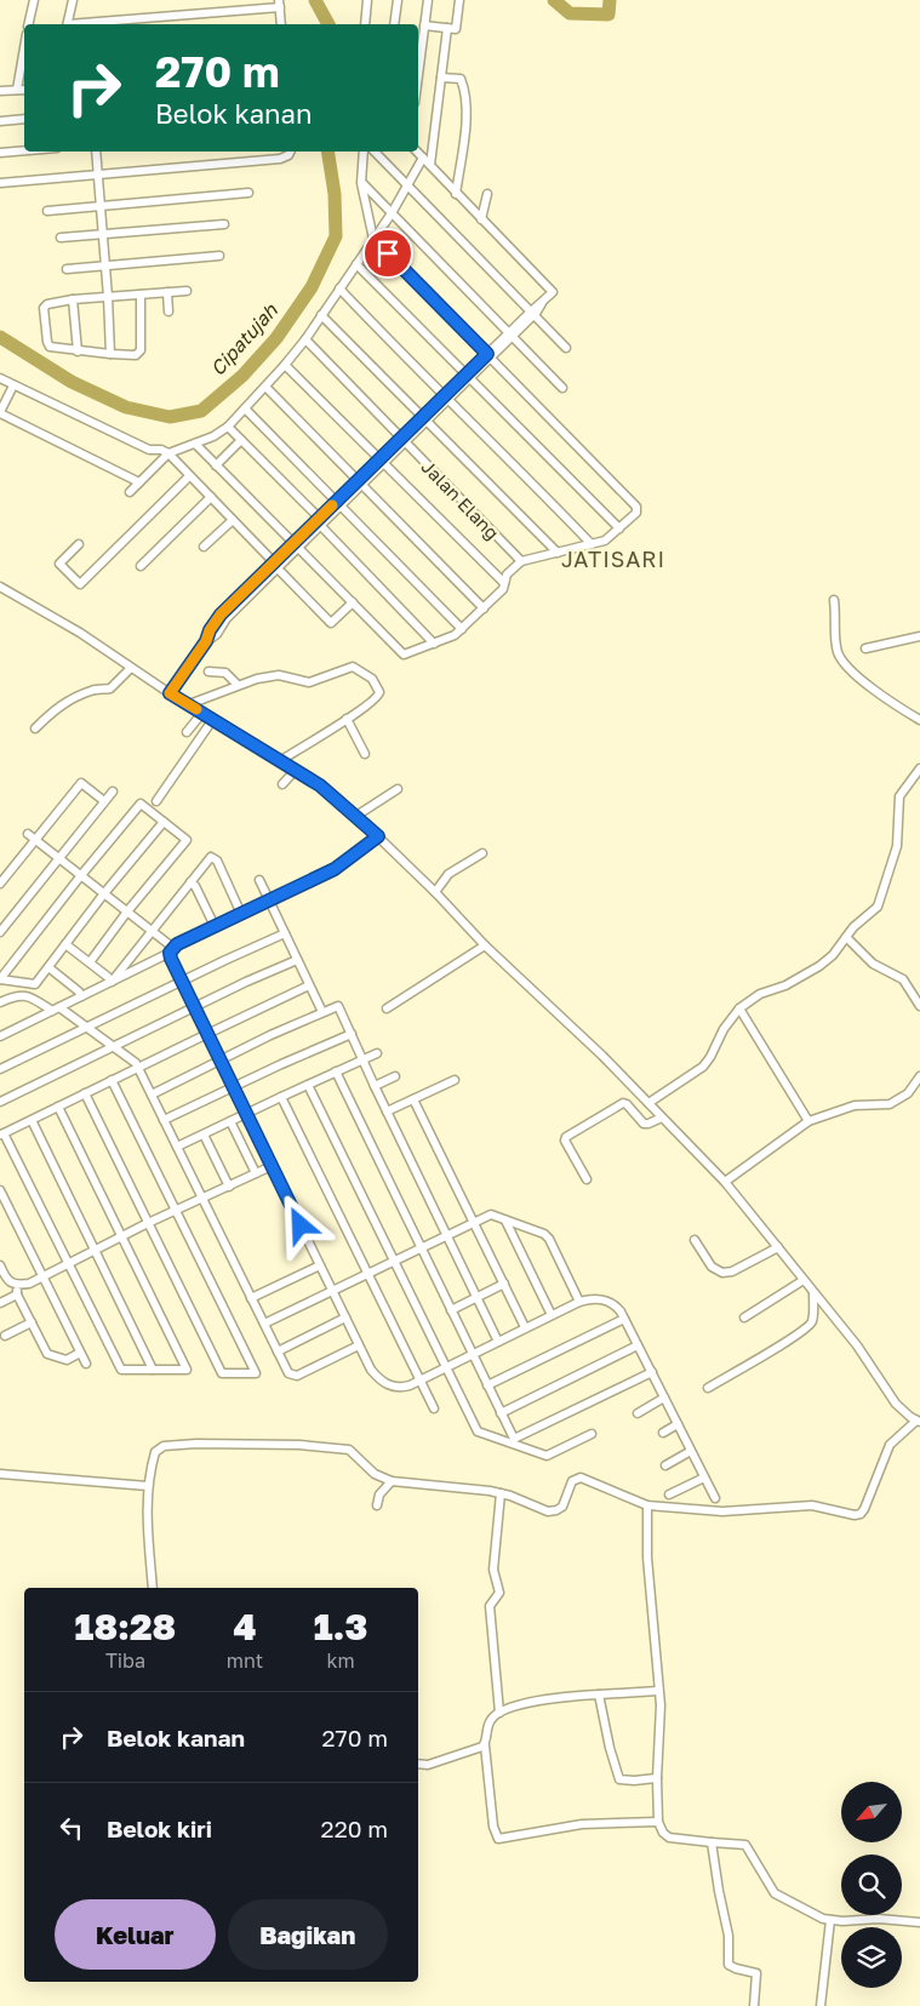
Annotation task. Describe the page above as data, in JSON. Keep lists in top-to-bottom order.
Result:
{
  "streets": {
    "street": ["Jalan Elang"]
  },
  "districts": ["JATISARI"],
  "water": ["Cipatujah"],
  "north": "bottom left",
  "page": {
    "turn": ["270 m", "Belok kanan"],
    "eta": [
      "18:28",
      "Tiba",
      "4",
      "mnt",
      "1.3",
      "km"
    ],
    "list": [
      {
        "name": "Belok kanan",
        "value": "270 m"
      },
      {
        "name": "Belok kiri",
        "value": "220 m"
      }
    ],
    "buttons": ["Keluar", "Bagikan"]
  }
}
